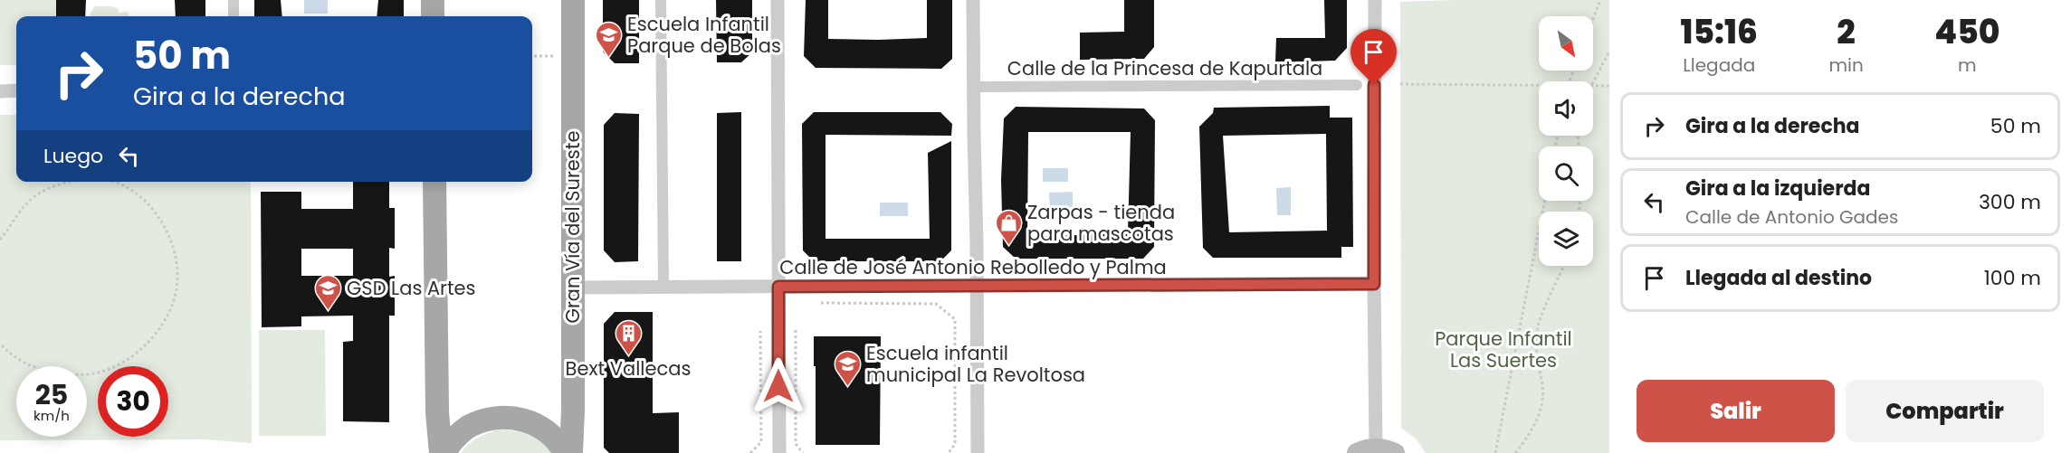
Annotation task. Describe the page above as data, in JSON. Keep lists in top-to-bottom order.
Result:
{
  "streets": {
    "main road": ["Gran Vía del Sureste"],
    "street": ["Calle de la Princesa de Kapurtala", "Calle de José Antonio Rebolledo y Palma"]
  },
  "crossings": [
    ["Gran Vía del Sureste", "Calle de José Antonio Rebolledo y Palma"]
  ],
  "parks": ["Parque Infantil Las Suertes"],
  "places": {
    "school or university": ["Escuela Infantil Parque de Bolas", "GSD Las Artes", "Escuela infantil municipal La Revoltosa"],
    "shop": ["Zarpas - tienda para mascotas"],
    "building": ["Bext Vallecas"]
  },
  "north": "bottom right",
  "page": {
    "eta": [
      "15:16",
      "Llegada",
      "2",
      "min",
      "450",
      "m"
    ],
    "turn": ["50 m", "Gira a la derecha"],
    "list": [
      {
        "name": "Gira a la derecha",
        "value": "50 m"
      },
      {
        "name": "Gira a la izquierda",
        "note": "Calle de Antonio Gades",
        "value": "300 m"
      },
      {
        "name": "Llegada al destino",
        "value": "100 m"
      }
    ],
    "then": "Luego",
    "speed": "25 km/h",
    "limit": "30",
    "buttons": ["Salir", "Compartir"]
  }
}
